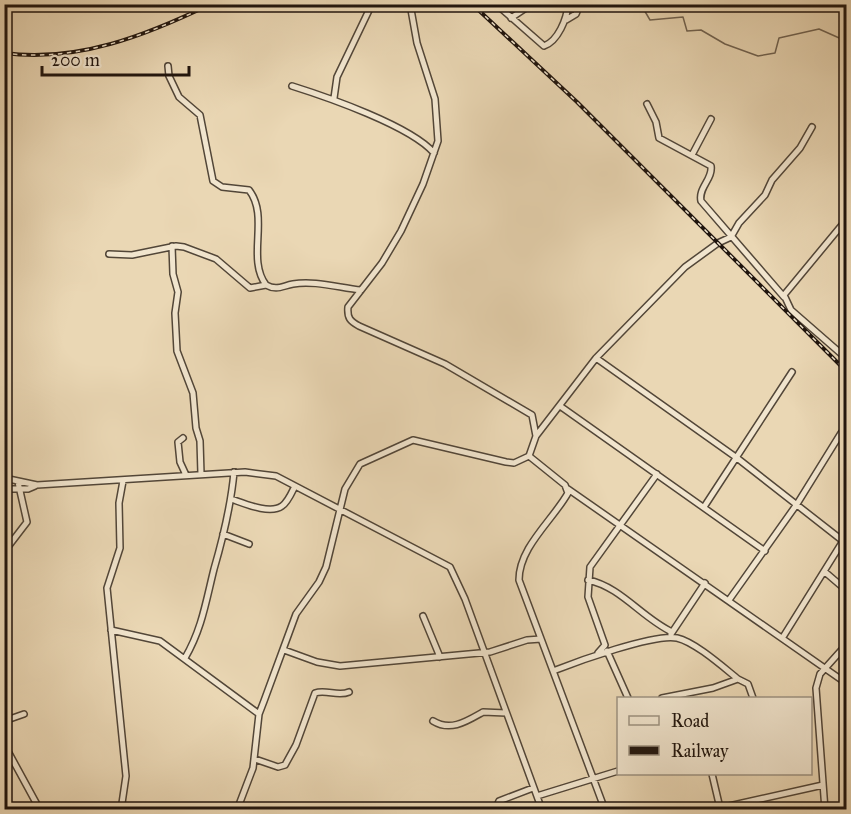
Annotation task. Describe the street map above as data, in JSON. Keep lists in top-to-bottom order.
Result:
{
  "legend": ["Road", "Railway"],
  "scale_bar": "200 m"
}
